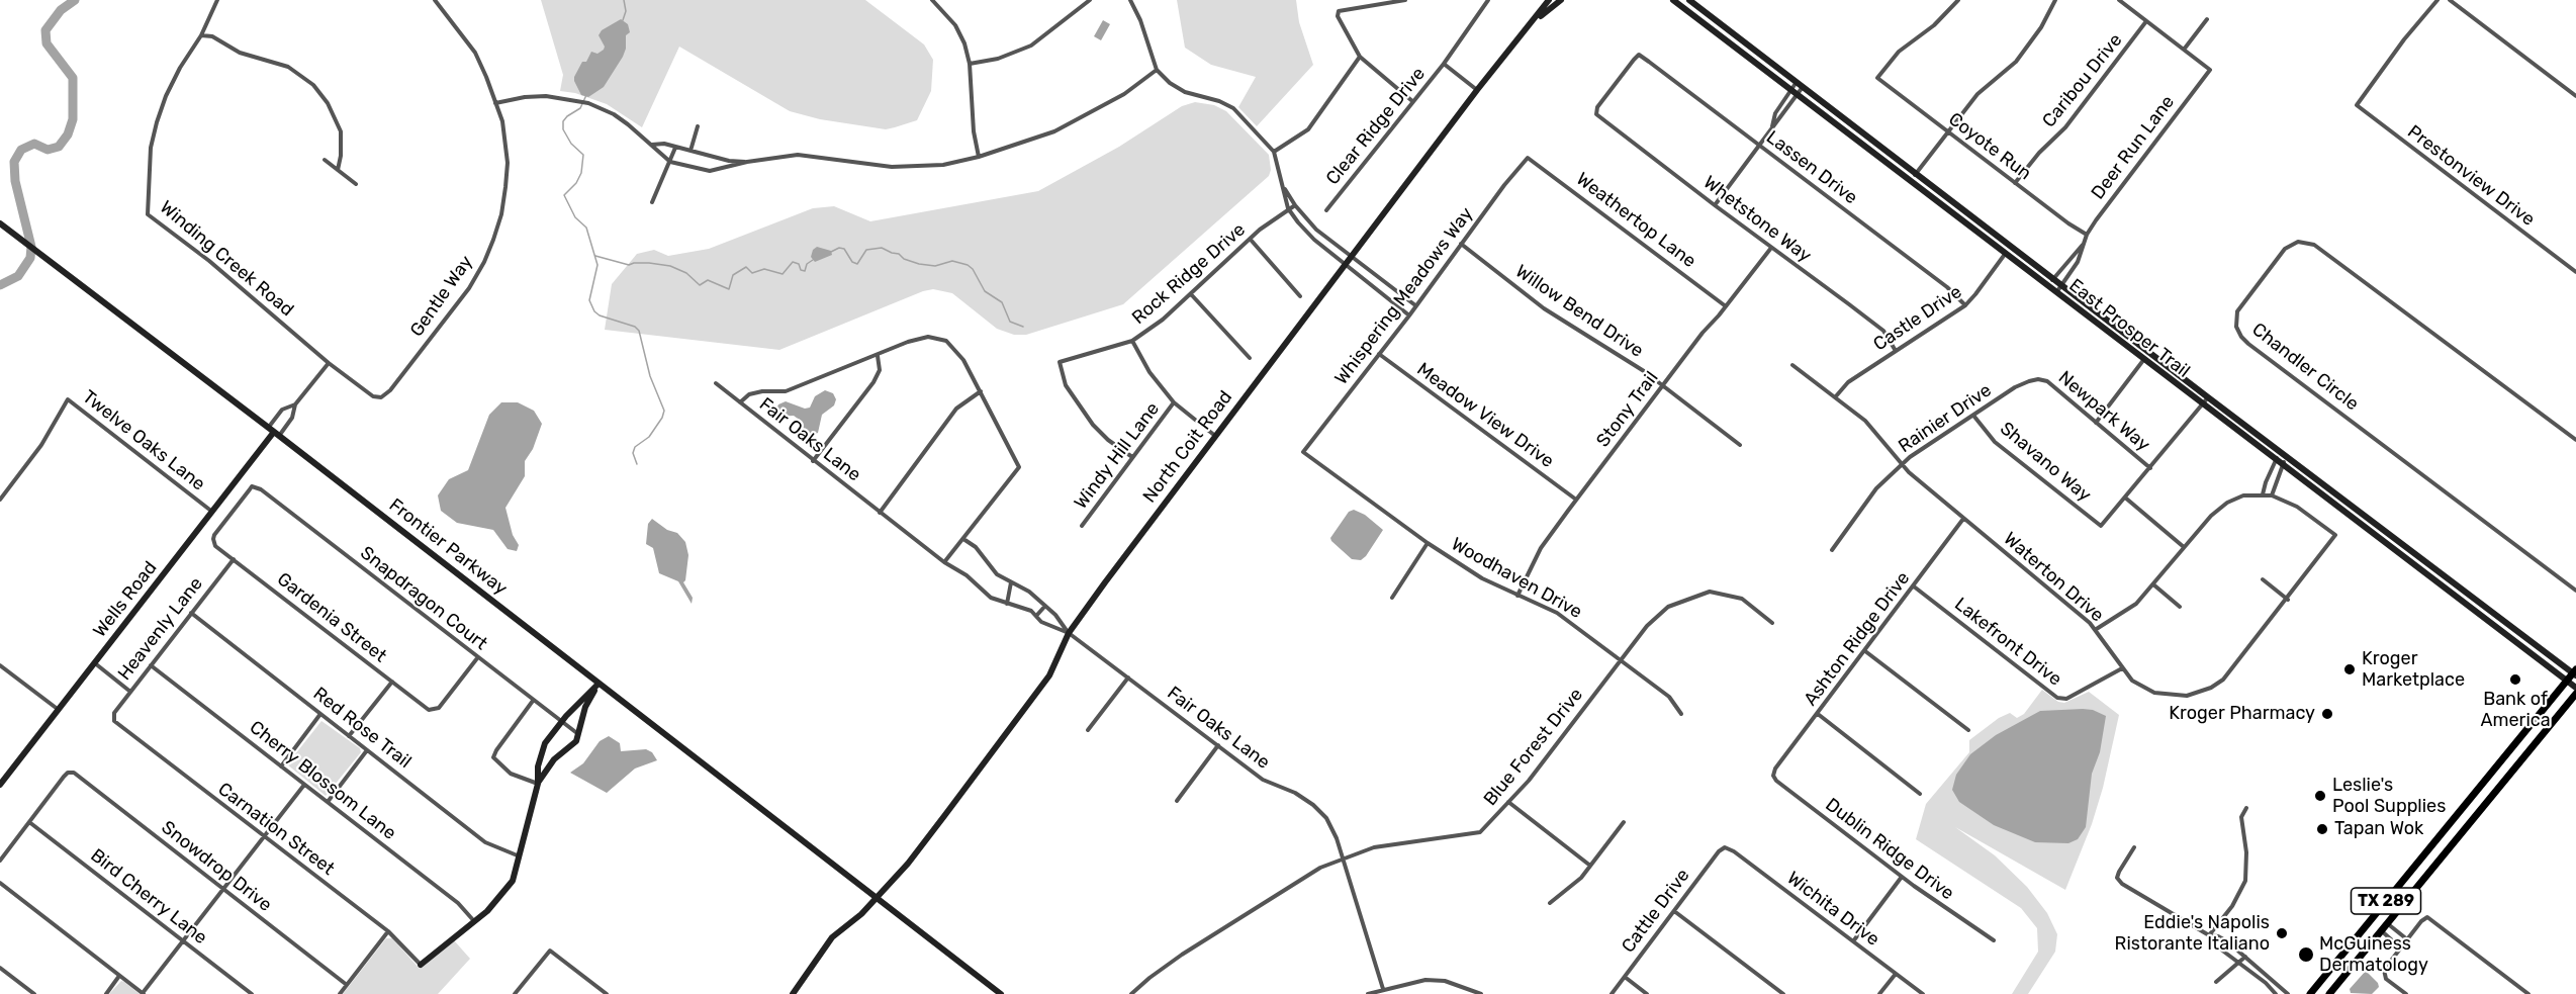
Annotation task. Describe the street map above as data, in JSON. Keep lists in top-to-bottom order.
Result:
{
  "streets": {
    "main road": ["TX 289"],
    "street": [
      "Caribou Drive",
      "Clear Ridge Drive",
      "Coyote Run",
      "Deer Run Lane",
      "Lassen Drive",
      "Prestonview Drive",
      "Whetstone Way",
      "Weathertop Lane",
      "Winding Creek Road",
      "Rock Ridge Drive",
      "Gentle Way",
      "Whispering Meadows Way",
      "Willow Bend Drive",
      "Castle Drive",
      "East Prosper Trail",
      "Chandler Circle",
      "Stony Trail",
      "Newpark Way",
      "Meadow View Drive",
      "Rainier Drive",
      "Fair Oaks Lane",
      "Twelve Oaks Lane",
      "North Coit Road",
      "Windy Hill Lane",
      "Shavano Way",
      "Frontier Parkway",
      "Waterton Drive",
      "Woodhaven Drive",
      "Snapdragon Court",
      "Wells Road",
      "Gardenia Street",
      "Heavenly Lane",
      "Ashton Ridge Drive",
      "Lakefront Drive",
      "Red Rose Trail",
      "Blue Forest Drive",
      "Cherry Blossom Lane",
      "Carnation Street",
      "Dublin Ridge Drive",
      "Snowdrop Drive",
      "Bird Cherry Lane",
      "Wichita Drive",
      "Cattle Drive"
    ]
  },
  "crossings": [
    ["Caribou Drive", "Coyote Run"],
    ["Clear Ridge Drive", "North Coit Road"],
    ["Coyote Run", "Deer Run Lane"],
    ["Deer Run Lane", "East Prosper Trail"],
    ["Lassen Drive", "Whetstone Way"],
    ["Lassen Drive", "Castle Drive"],
    ["Whetstone Way", "Castle Drive"],
    ["Whetstone Way", "Stony Trail"],
    ["Weathertop Lane", "Whispering Meadows Way"],
    ["Weathertop Lane", "Stony Trail"],
    ["Winding Creek Road", "Gentle Way"],
    ["Rock Ridge Drive", "Windy Hill Lane"],
    ["Whispering Meadows Way", "Willow Bend Drive"],
    ["Whispering Meadows Way", "Meadow View Drive"],
    ["Whispering Meadows Way", "Woodhaven Drive"],
    ["Willow Bend Drive", "Stony Trail"],
    ["Castle Drive", "East Prosper Trail"],
    ["Castle Drive", "Waterton Drive"],
    ["East Prosper Trail", "TX 289"],
    ["Stony Trail", "Meadow View Drive"],
    ["Stony Trail", "Woodhaven Drive"],
    ["Newpark Way", "Rainier Drive"],
    ["Rainier Drive", "Shavano Way"],
    ["Rainier Drive", "Waterton Drive"],
    ["Fair Oaks Lane", "North Coit Road"],
    ["Fair Oaks Lane", "Blue Forest Drive"],
    ["Twelve Oaks Lane", "Wells Road"],
    ["North Coit Road", "Frontier Parkway"],
    ["Frontier Parkway", "Wells Road"],
    ["Waterton Drive", "Ashton Ridge Drive"],
    ["Waterton Drive", "Lakefront Drive"],
    ["Woodhaven Drive", "Blue Forest Drive"],
    ["Snapdragon Court", "Gardenia Street"],
    ["Gardenia Street", "Heavenly Lane"],
    ["Heavenly Lane", "Red Rose Trail"],
    ["Heavenly Lane", "Cherry Blossom Lane"],
    ["Heavenly Lane", "Carnation Street"],
    ["Ashton Ridge Drive", "Lakefront Drive"],
    ["Ashton Ridge Drive", "Dublin Ridge Drive"],
    ["Snowdrop Drive", "Bird Cherry Lane"],
    ["Wichita Drive", "Cattle Drive"]
  ],
  "places": [
    "Kroger Marketplace",
    "Bank of America",
    "Kroger Pharmacy",
    "Leslie's Pool Supplies",
    "Tapan Wok",
    "Eddie's Napolis Ristorante Italiano",
    "McGuiness Dermatology"
  ]
}
